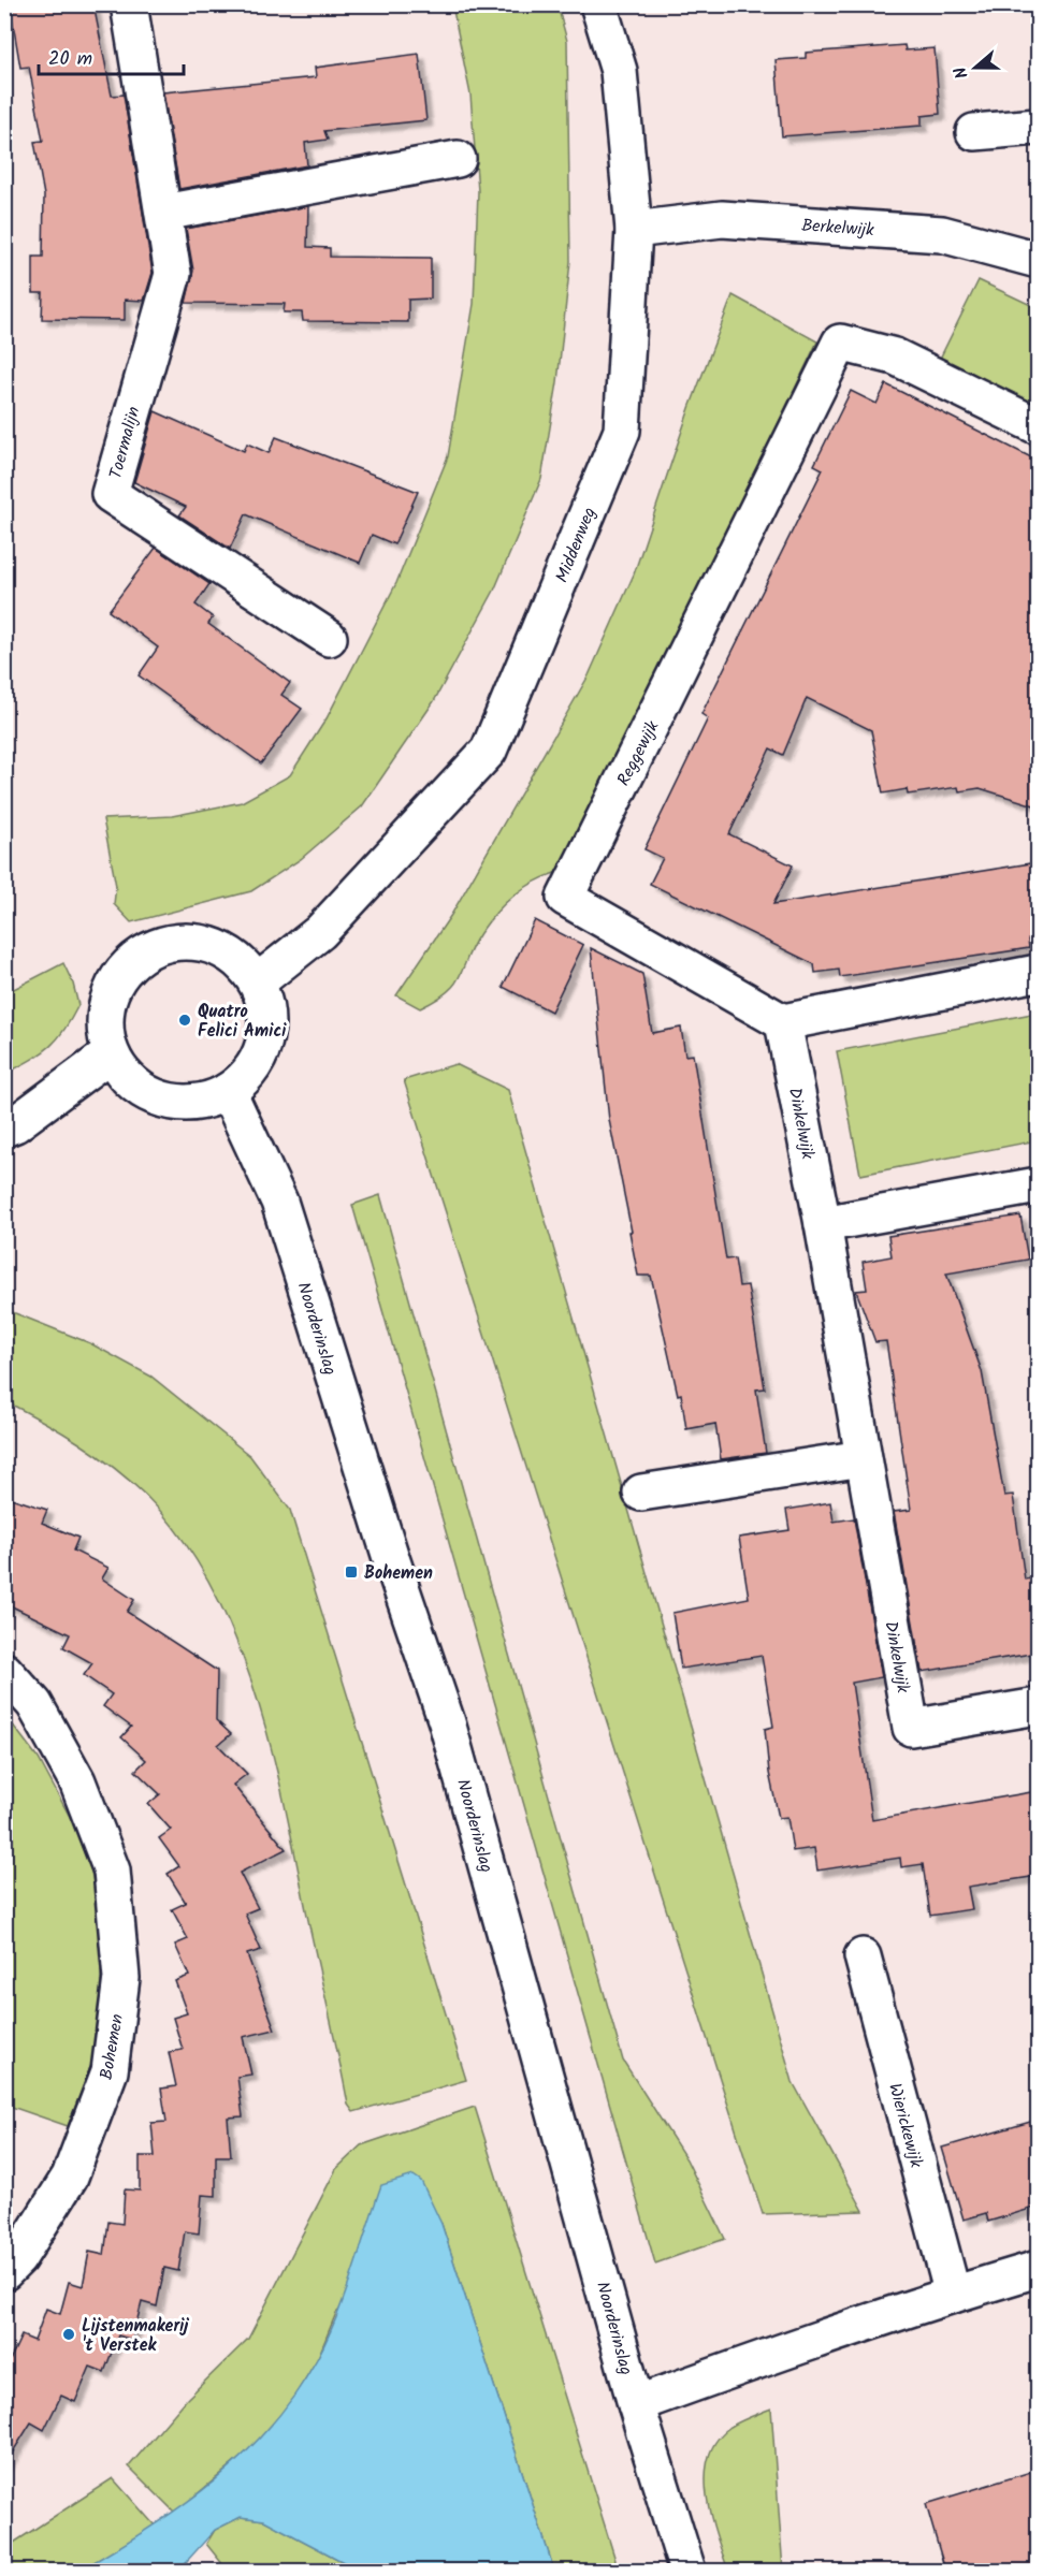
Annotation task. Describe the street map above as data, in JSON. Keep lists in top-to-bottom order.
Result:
{
  "streets": {
    "street": [
      "Berkelwijk",
      "Toermalijn",
      "Middenweg",
      "Reggewijk",
      "Dinkelwijk",
      "Noorderinslag",
      "Bohemen",
      "Wierickewijk"
    ]
  },
  "crossings": [
    ["Berkelwijk", "Middenweg"],
    ["Middenweg", "Noorderinslag"],
    ["Reggewijk", "Dinkelwijk"]
  ],
  "places": {
    "other": ["Quatro Felici Amici", "Lijstenmakerij 't Verstek"],
    "transit": ["Bohemen"]
  },
  "scale_bar": "20 m",
  "north": "left"
}
